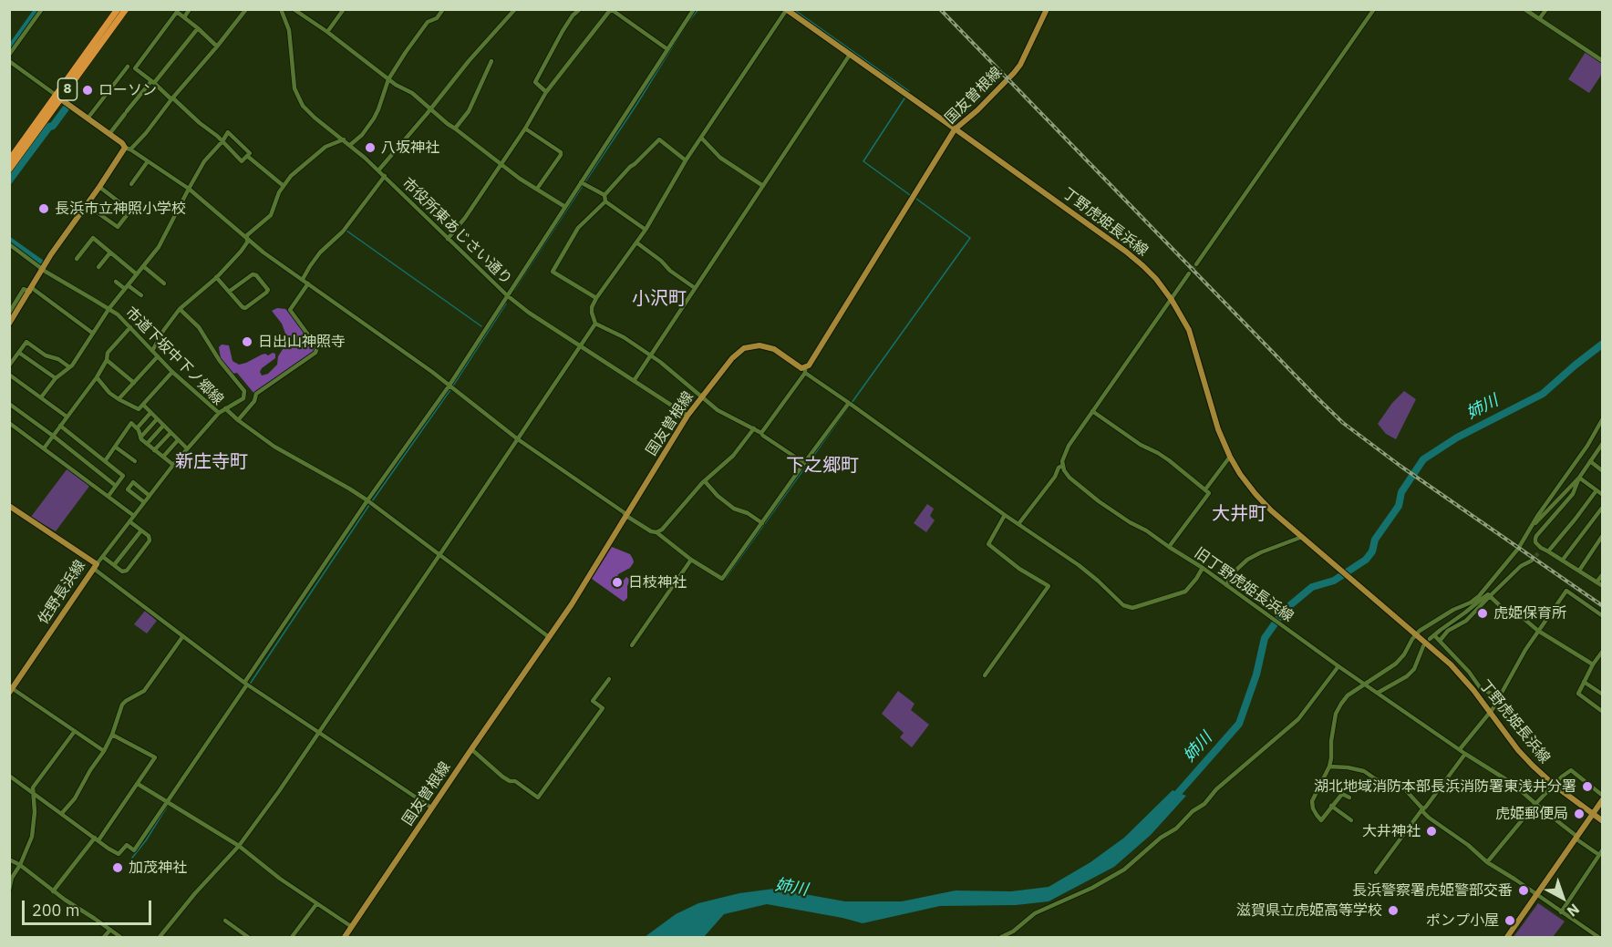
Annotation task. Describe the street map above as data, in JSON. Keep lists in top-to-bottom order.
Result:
{
  "streets": {
    "highway": ["8"],
    "main road": ["国友曽根線", "丁野虎姫長浜線", "佐野長浜線"],
    "street": ["市役所東あじさい通り", "市道下坂中下ノ郷線", "旧丁野虎姫長浜線"]
  },
  "crossings": [
    ["国友曽根線", "丁野虎姫長浜線"],
    ["国友曽根線", "市役所東あじさい通り"],
    ["市道下坂中下ノ郷線", "佐野長浜線"]
  ],
  "districts": [
    "小沢町",
    "新庄寺町",
    "下之郷町",
    "大井町"
  ],
  "water": ["姉川"],
  "places": [
    "ローソン",
    "八坂神社",
    "長浜市立神照小学校",
    "日出山神照寺",
    "日枝神社",
    "虎姫保育所",
    "湖北地域消防本部長浜消防署東浅井分署",
    "虎姫郵便局",
    "大井神社",
    "加茂神社",
    "長浜警察署虎姫警部交番",
    "滋賀県立虎姫高等学校",
    "ポンプ小屋"
  ],
  "scale_bar": "200 m",
  "north": "bottom right"
}
